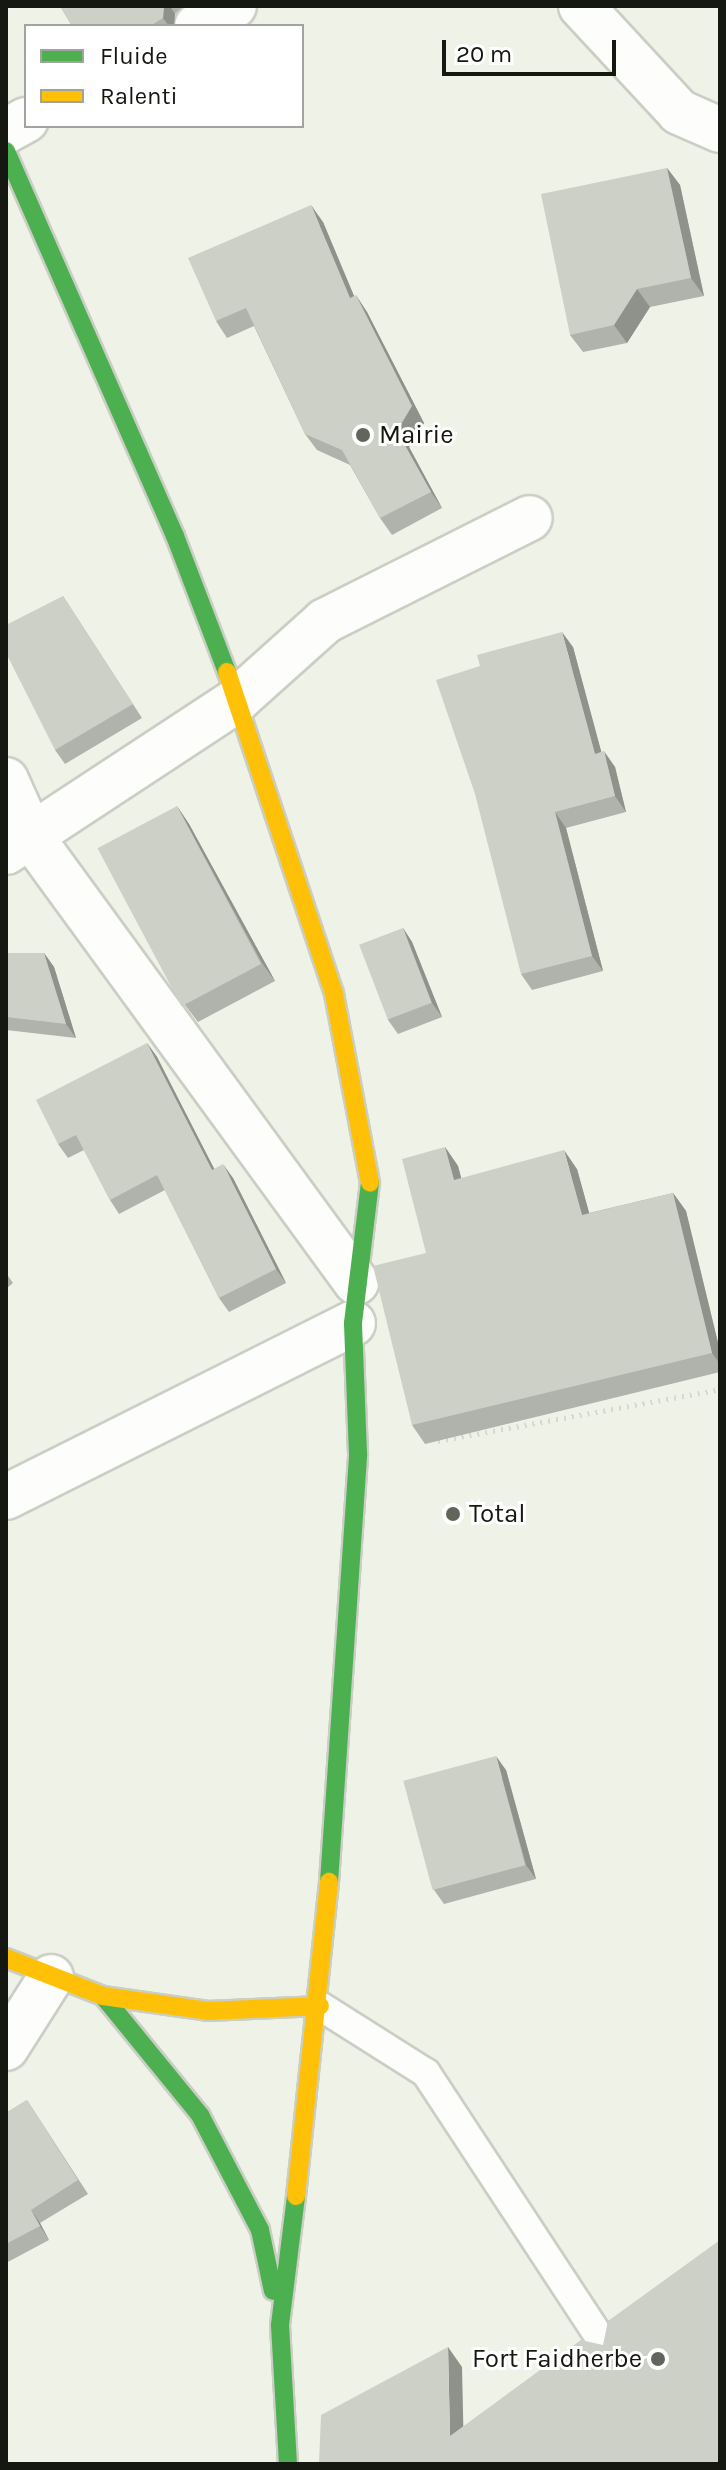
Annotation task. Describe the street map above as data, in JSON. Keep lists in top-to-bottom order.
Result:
{
  "places": ["Mairie", "Total", "Fort Faidherbe"],
  "legend": ["Fluide", "Ralenti"],
  "scale_bar": "20 m"
}
